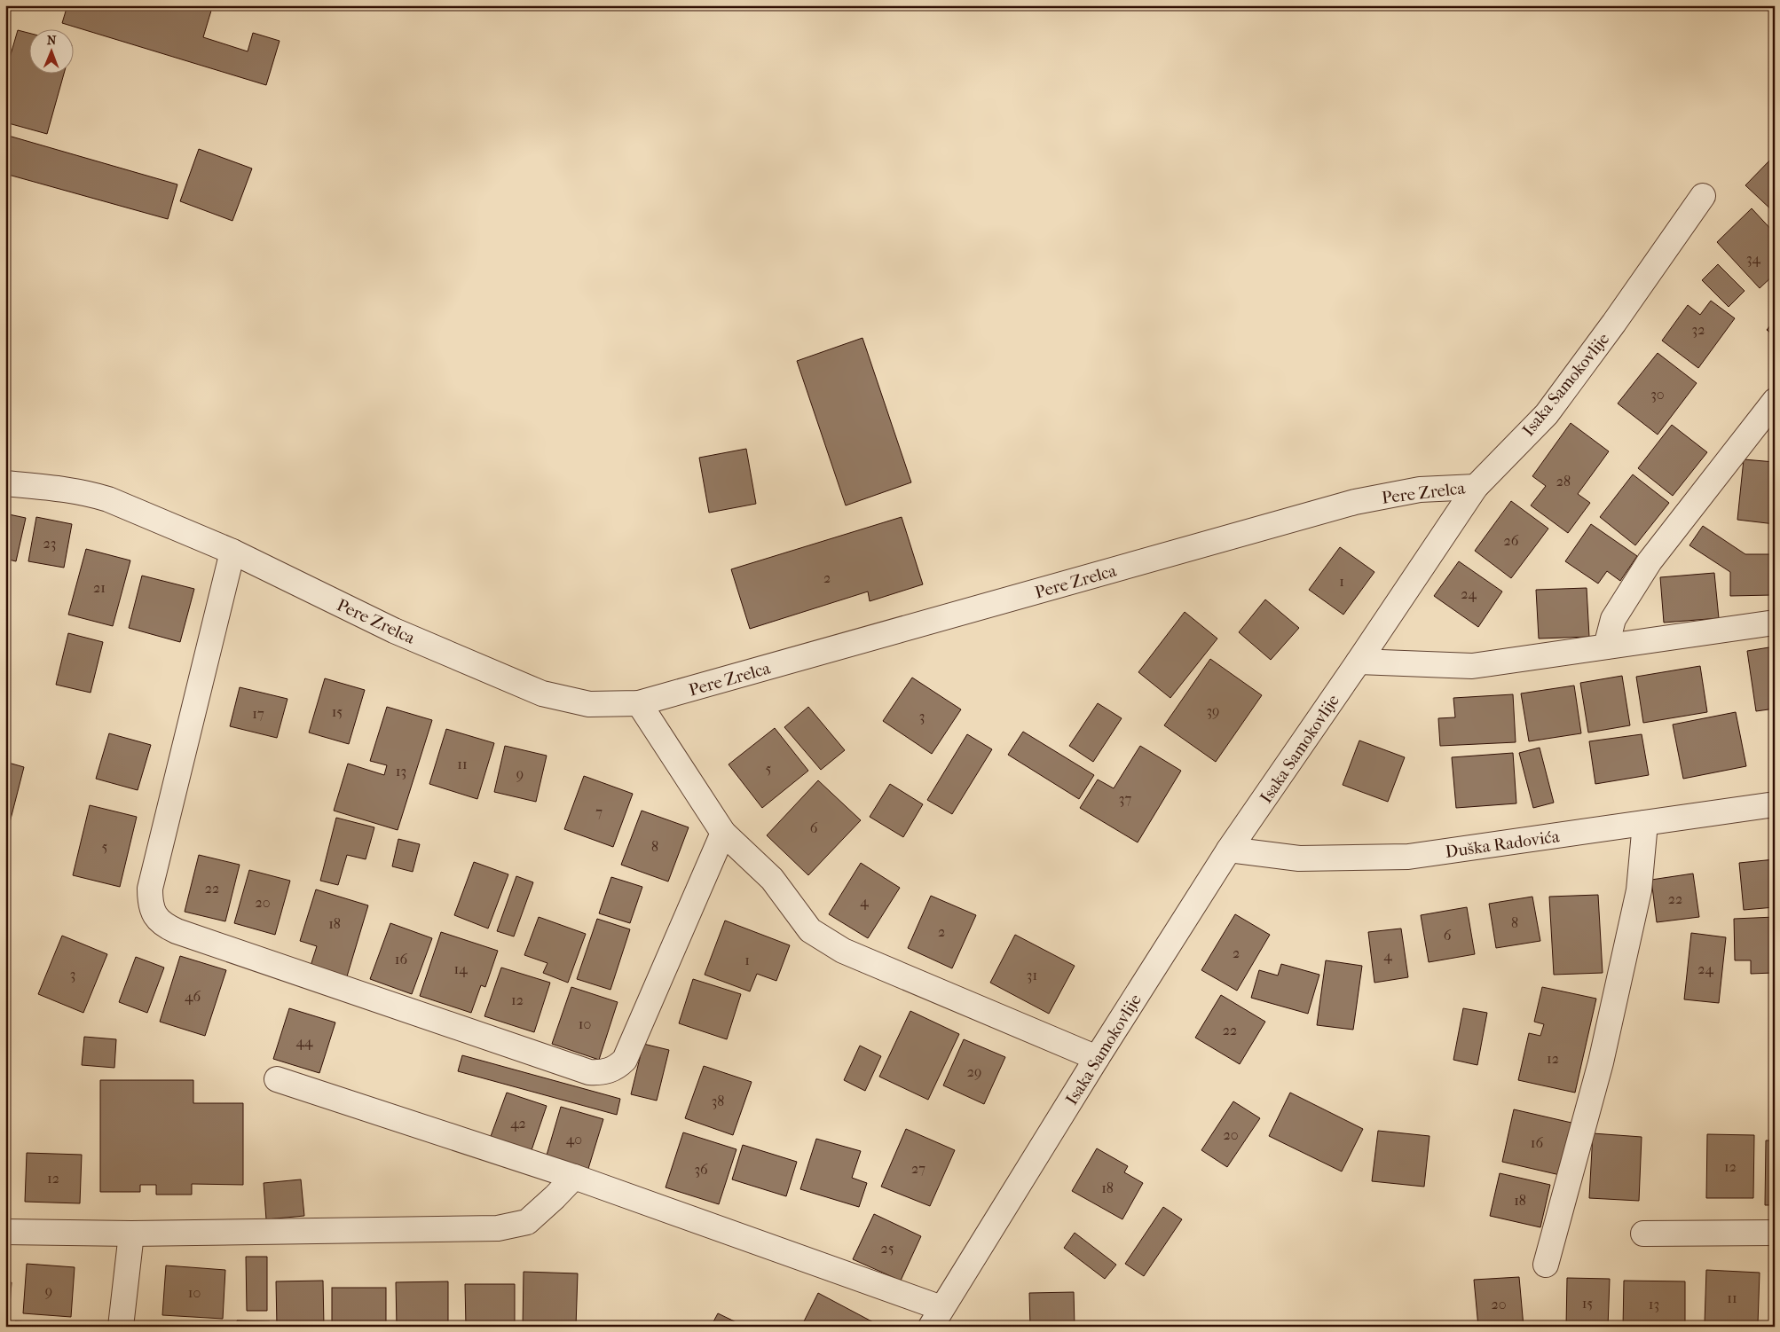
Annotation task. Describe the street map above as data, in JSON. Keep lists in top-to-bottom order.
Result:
{
  "streets": {
    "street": ["Isaka Samokovlije", "Pere Zrelca", "Duška Radovića"]
  },
  "crossings": [
    ["Isaka Samokovlije", "Pere Zrelca"],
    ["Isaka Samokovlije", "Duška Radovića"]
  ],
  "house_numbers": [
    "34",
    "32",
    "30",
    "28",
    "26",
    "23",
    "2",
    "1",
    "21",
    "24",
    "39",
    "15",
    "17",
    "3",
    "11",
    "5",
    "13",
    "9",
    "37",
    "7",
    "6",
    "5",
    "8",
    "22",
    "22",
    "4",
    "20",
    "8",
    "18",
    "2",
    "6",
    "2",
    "4",
    "16",
    "1",
    "14",
    "24",
    "3",
    "31",
    "46",
    "12",
    "10",
    "22",
    "44",
    "12",
    "29",
    "38",
    "42",
    "20",
    "40",
    "16",
    "12",
    "27",
    "36",
    "12",
    "18",
    "18",
    "25",
    "9",
    "10",
    "11",
    "15",
    "20",
    "13"
  ],
  "north": "top"
}
